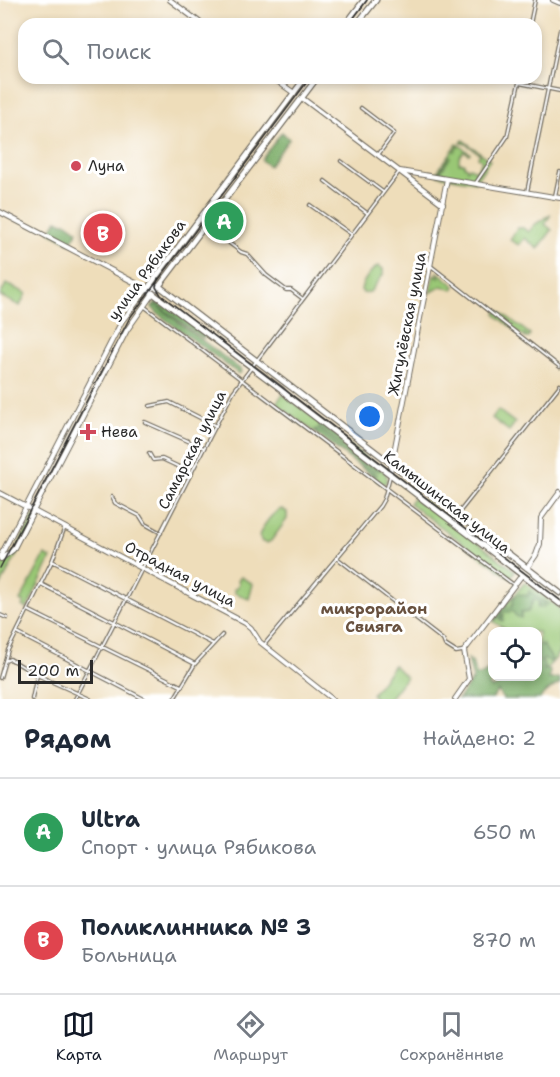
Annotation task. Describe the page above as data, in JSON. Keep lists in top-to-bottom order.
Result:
{
  "streets": {
    "main road": ["улица Рябикова", "Камышинская улица"],
    "street": ["Жигулёвская улица", "Самарская улица", "Отрадная улица"]
  },
  "crossings": [
    ["улица Рябикова", "Камышинская улица"],
    ["улица Рябикова", "Отрадная улица"],
    ["Жигулёвская улица", "Камышинская улица"],
    ["Самарская улица", "Камышинская улица"],
    ["Самарская улица", "Отрадная улица"]
  ],
  "districts": ["микрорайон Свияга"],
  "places": {
    "other": ["Луна"],
    "health": ["Нева"]
  },
  "scale_bar": "200 m",
  "page": {
    "search": "Поиск",
    "pins": ["A", "B"],
    "scale": "200 m",
    "heading": ["Рядом", "Найдено: 2"],
    "list": [
      {
        "mark": "A",
        "name": "Ultra",
        "note": "Спорт · улица Рябикова",
        "value": "650 m"
      },
      {
        "mark": "B",
        "name": "Поликлинника № 3",
        "note": "Больница",
        "value": "870 m"
      }
    ],
    "nav": ["Карта", "Маршрут", "Сохранённые"]
  }
}
